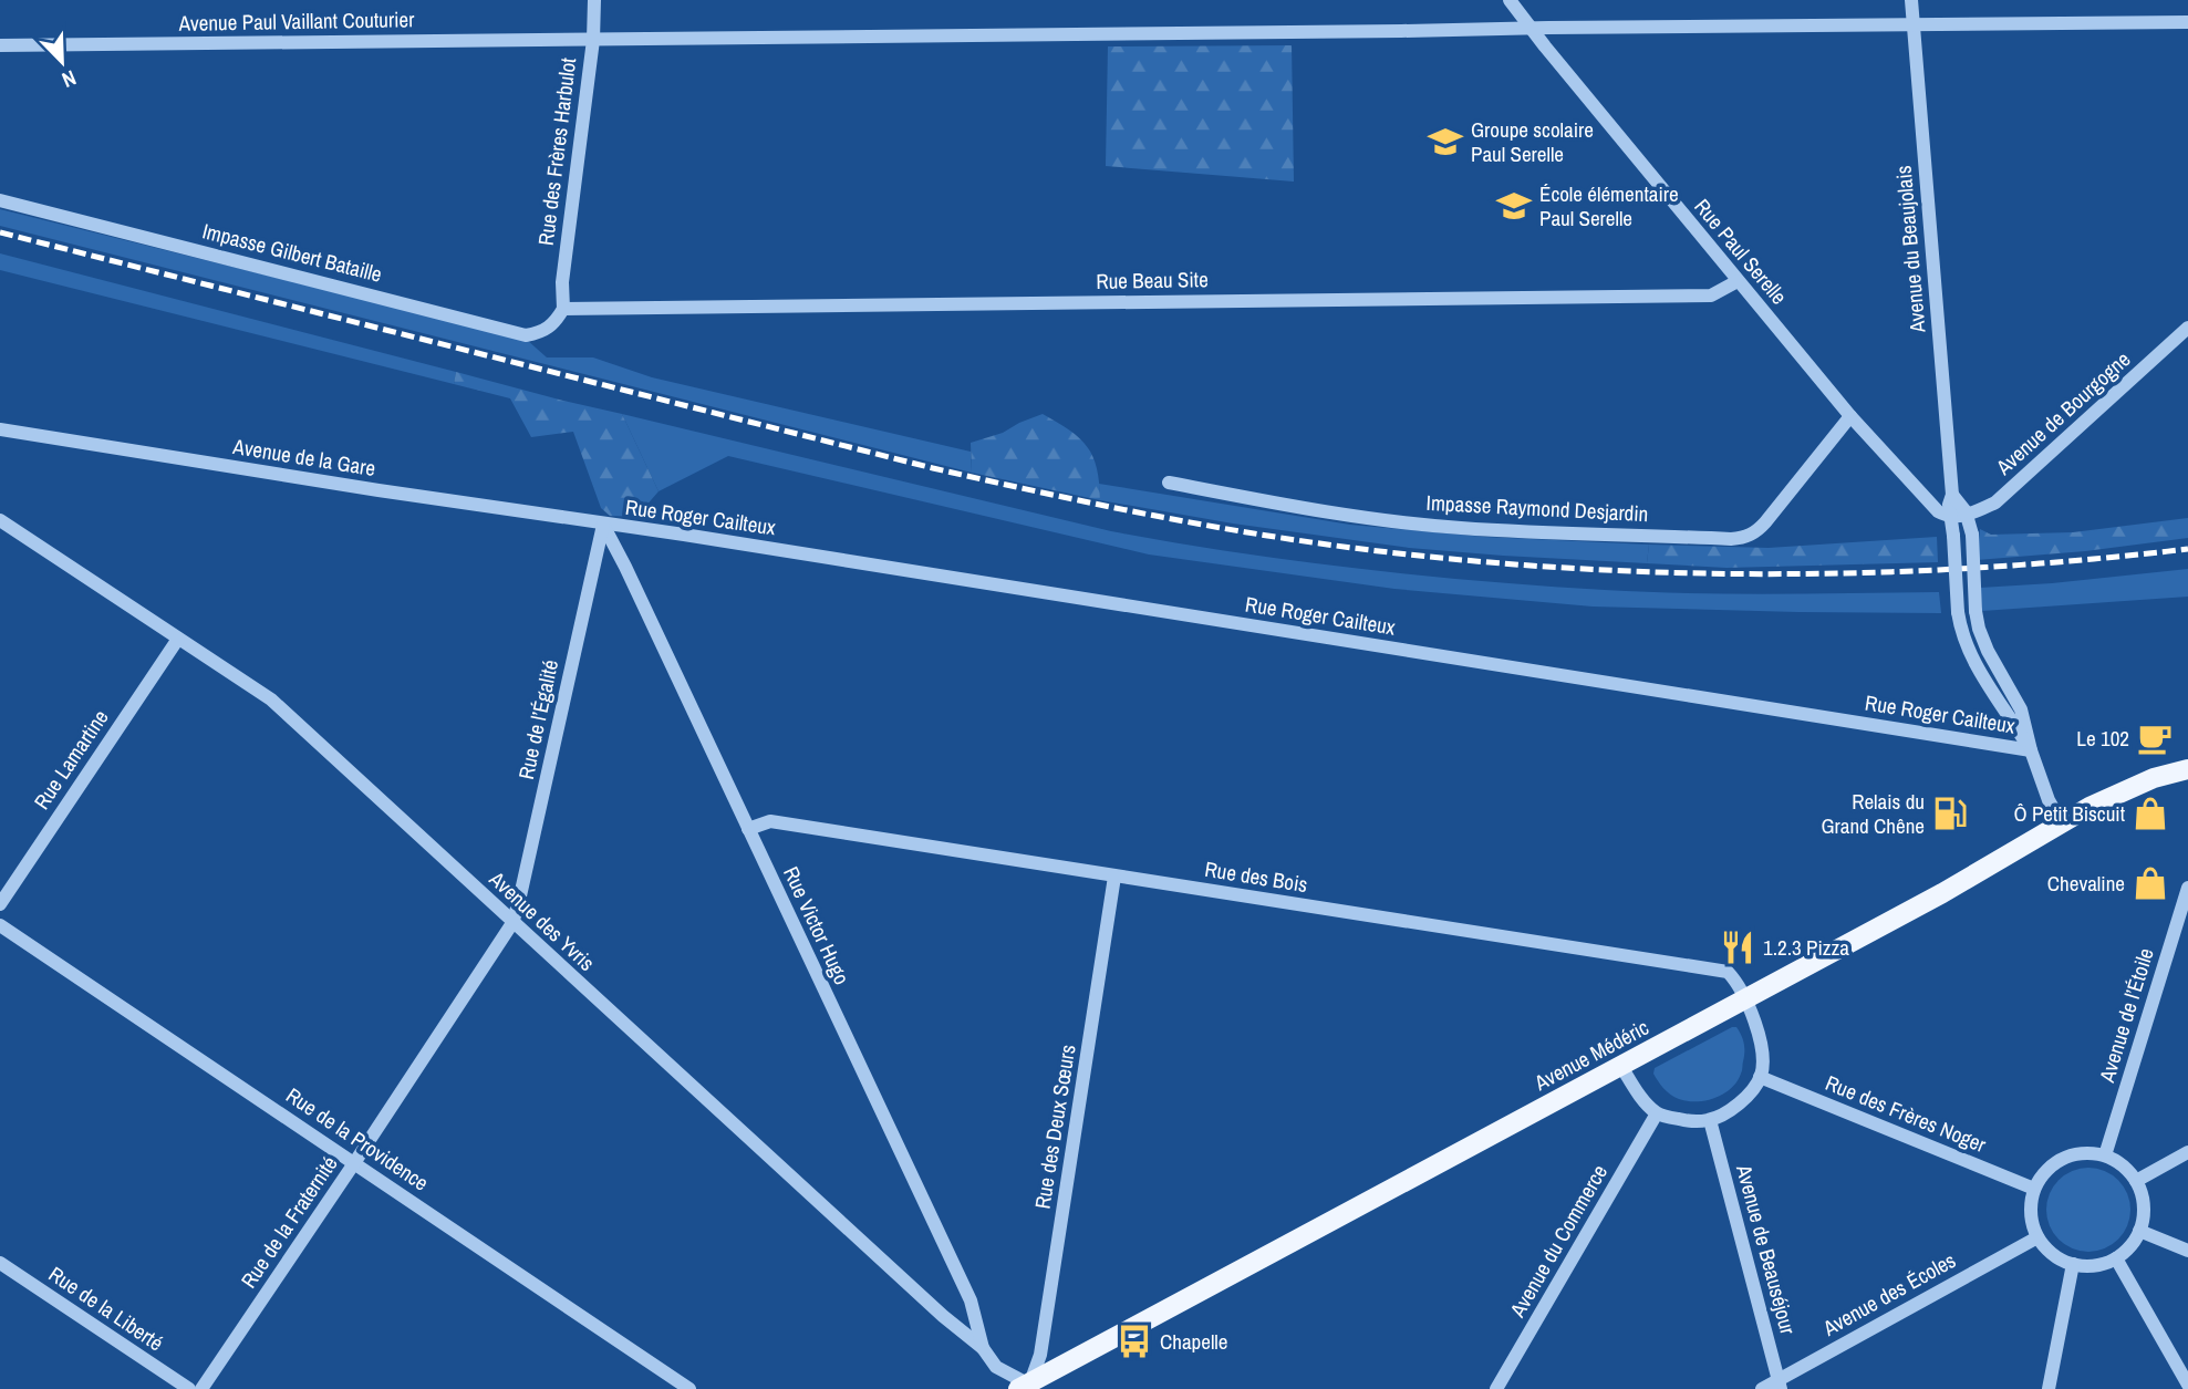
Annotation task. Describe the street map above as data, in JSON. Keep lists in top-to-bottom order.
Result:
{
  "streets": {
    "main road": ["Avenue Médéric"],
    "street": [
      "Avenue Paul Vaillant Couturier",
      "Rue des Frères Harbulot",
      "Avenue du Beaujolais",
      "Rue Paul Serelle",
      "Impasse Gilbert Bataille",
      "Rue Beau Site",
      "Avenue de Bourgogne",
      "Avenue de la Gare",
      "Impasse Raymond Desjardin",
      "Rue Roger Cailteux",
      "Rue de l’Égalité",
      "Rue Lamartine",
      "Rue des Bois",
      "Avenue des Yvris",
      "Rue Victor Hugo",
      "Avenue de l’Étoile",
      "Rue des Frères Noger",
      "Rue des Deux Sœurs",
      "Rue de la Providence",
      "Rue de la Fraternité",
      "Avenue du Commerce",
      "Avenue de Beauséjour",
      "Avenue des Écoles",
      "Rue de la Liberté"
    ]
  },
  "crossings": [
    ["Avenue Paul Vaillant Couturier", "Rue des Frères Harbulot"],
    ["Avenue Paul Vaillant Couturier", "Avenue du Beaujolais"],
    ["Avenue Paul Vaillant Couturier", "Rue Paul Serelle"],
    ["Rue des Frères Harbulot", "Impasse Gilbert Bataille"],
    ["Rue des Frères Harbulot", "Rue Beau Site"],
    ["Avenue du Beaujolais", "Rue Paul Serelle"],
    ["Avenue du Beaujolais", "Avenue de Bourgogne"],
    ["Rue Paul Serelle", "Rue Beau Site"],
    ["Rue Paul Serelle", "Avenue de Bourgogne"],
    ["Rue Paul Serelle", "Impasse Raymond Desjardin"],
    ["Impasse Gilbert Bataille", "Rue Beau Site"],
    ["Avenue de la Gare", "Rue Roger Cailteux"],
    ["Avenue de la Gare", "Rue de l’Égalité"],
    ["Avenue de la Gare", "Rue Victor Hugo"],
    ["Rue Roger Cailteux", "Rue de l’Égalité"],
    ["Rue Roger Cailteux", "Rue Victor Hugo"],
    ["Rue de l’Égalité", "Avenue des Yvris"],
    ["Rue de l’Égalité", "Rue Victor Hugo"],
    ["Rue de l’Égalité", "Rue de la Fraternité"],
    ["Rue Lamartine", "Avenue des Yvris"],
    ["Rue des Bois", "Rue Victor Hugo"],
    ["Rue des Bois", "Avenue Médéric"],
    ["Rue des Bois", "Rue des Frères Noger"],
    ["Rue des Bois", "Rue des Deux Sœurs"],
    ["Avenue des Yvris", "Rue Victor Hugo"],
    ["Avenue des Yvris", "Avenue Médéric"],
    ["Avenue des Yvris", "Rue des Deux Sœurs"],
    ["Avenue des Yvris", "Rue de la Fraternité"],
    ["Avenue de l’Étoile", "Rue des Frères Noger"],
    ["Avenue de l’Étoile", "Avenue des Écoles"],
    ["Avenue Médéric", "Rue des Deux Sœurs"],
    ["Rue des Frères Noger", "Avenue des Écoles"],
    ["Rue de la Providence", "Rue de la Fraternité"],
    ["Avenue de Beauséjour", "Avenue des Écoles"]
  ],
  "places": {
    "school or university": ["Groupe scolaire Paul Serelle", "École élémentaire Paul Serelle"],
    "cafe": ["Le 102"],
    "fuel station": ["Relais du Grand Chêne"],
    "shop": ["Ô Petit Biscuit", "Chevaline"],
    "restaurant": ["1.2.3 Pizza"],
    "bus stop": ["Chapelle"]
  },
  "north": "bottom right"
}
